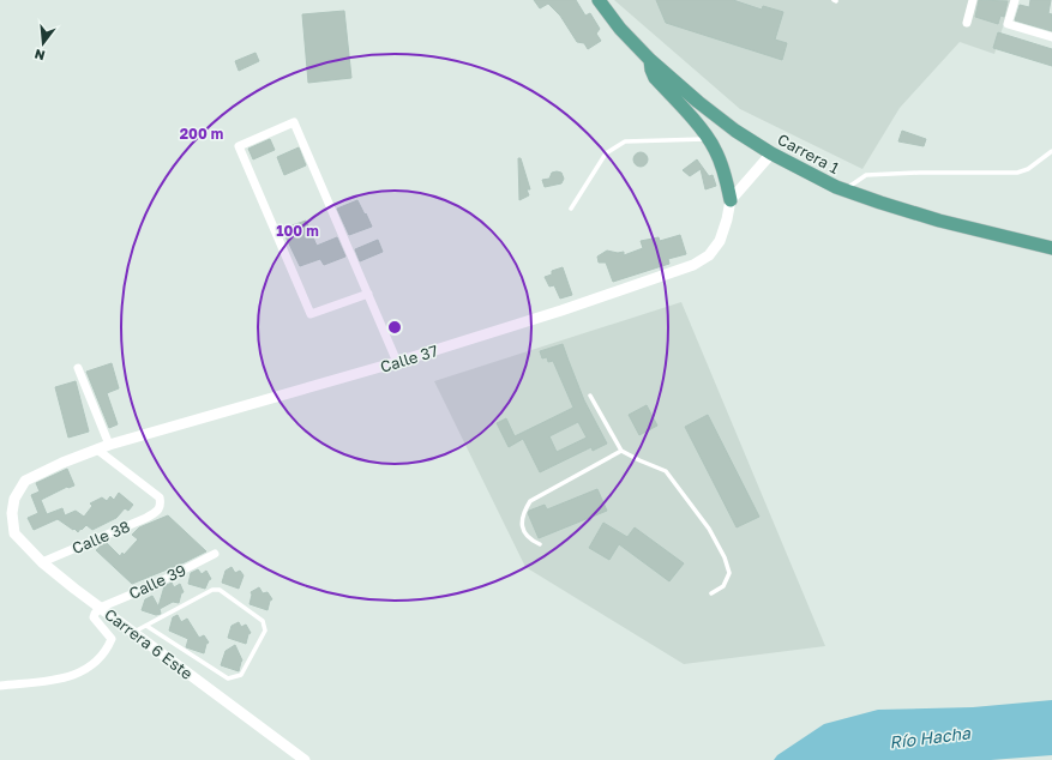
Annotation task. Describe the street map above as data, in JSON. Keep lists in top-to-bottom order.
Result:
{
  "streets": {
    "main road": ["Carrera 1"],
    "street": [
      "Calle 37",
      "Calle 38",
      "Calle 39",
      "Carrera 6 Este"
    ]
  },
  "crossings": [
    ["Carrera 1", "Calle 37"],
    ["Calle 37", "Calle 38"],
    ["Calle 37", "Carrera 6 Este"],
    ["Calle 38", "Carrera 6 Este"],
    ["Calle 39", "Carrera 6 Este"]
  ],
  "water": ["Río Hacha"],
  "north": "bottom",
  "rings": ["200 m", "100 m"]
}
